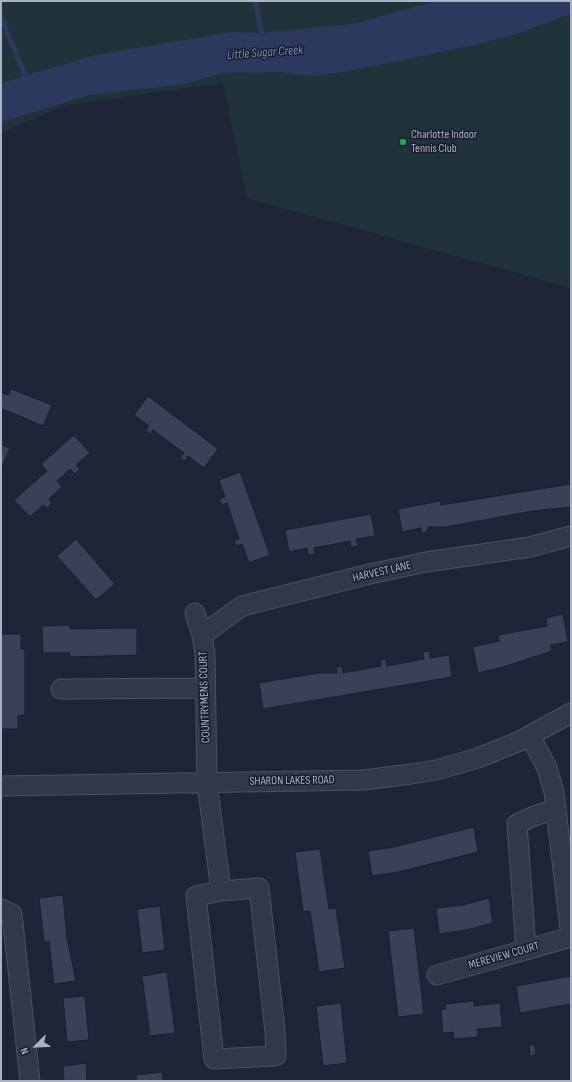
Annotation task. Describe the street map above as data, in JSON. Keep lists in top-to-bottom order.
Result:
{
  "streets": {
    "street": [
      "HARVEST LANE",
      "COUNTRYMENS COURT",
      "SHARON LAKES ROAD",
      "MEREVIEW COURT"
    ]
  },
  "crossings": [
    ["HARVEST LANE", "COUNTRYMENS COURT"],
    ["COUNTRYMENS COURT", "SHARON LAKES ROAD"],
    ["SHARON LAKES ROAD", "MEREVIEW COURT"]
  ],
  "water": ["Little Sugar Creek"],
  "places": ["Charlotte Indoor Tennis Club"],
  "north": "bottom left"
}
